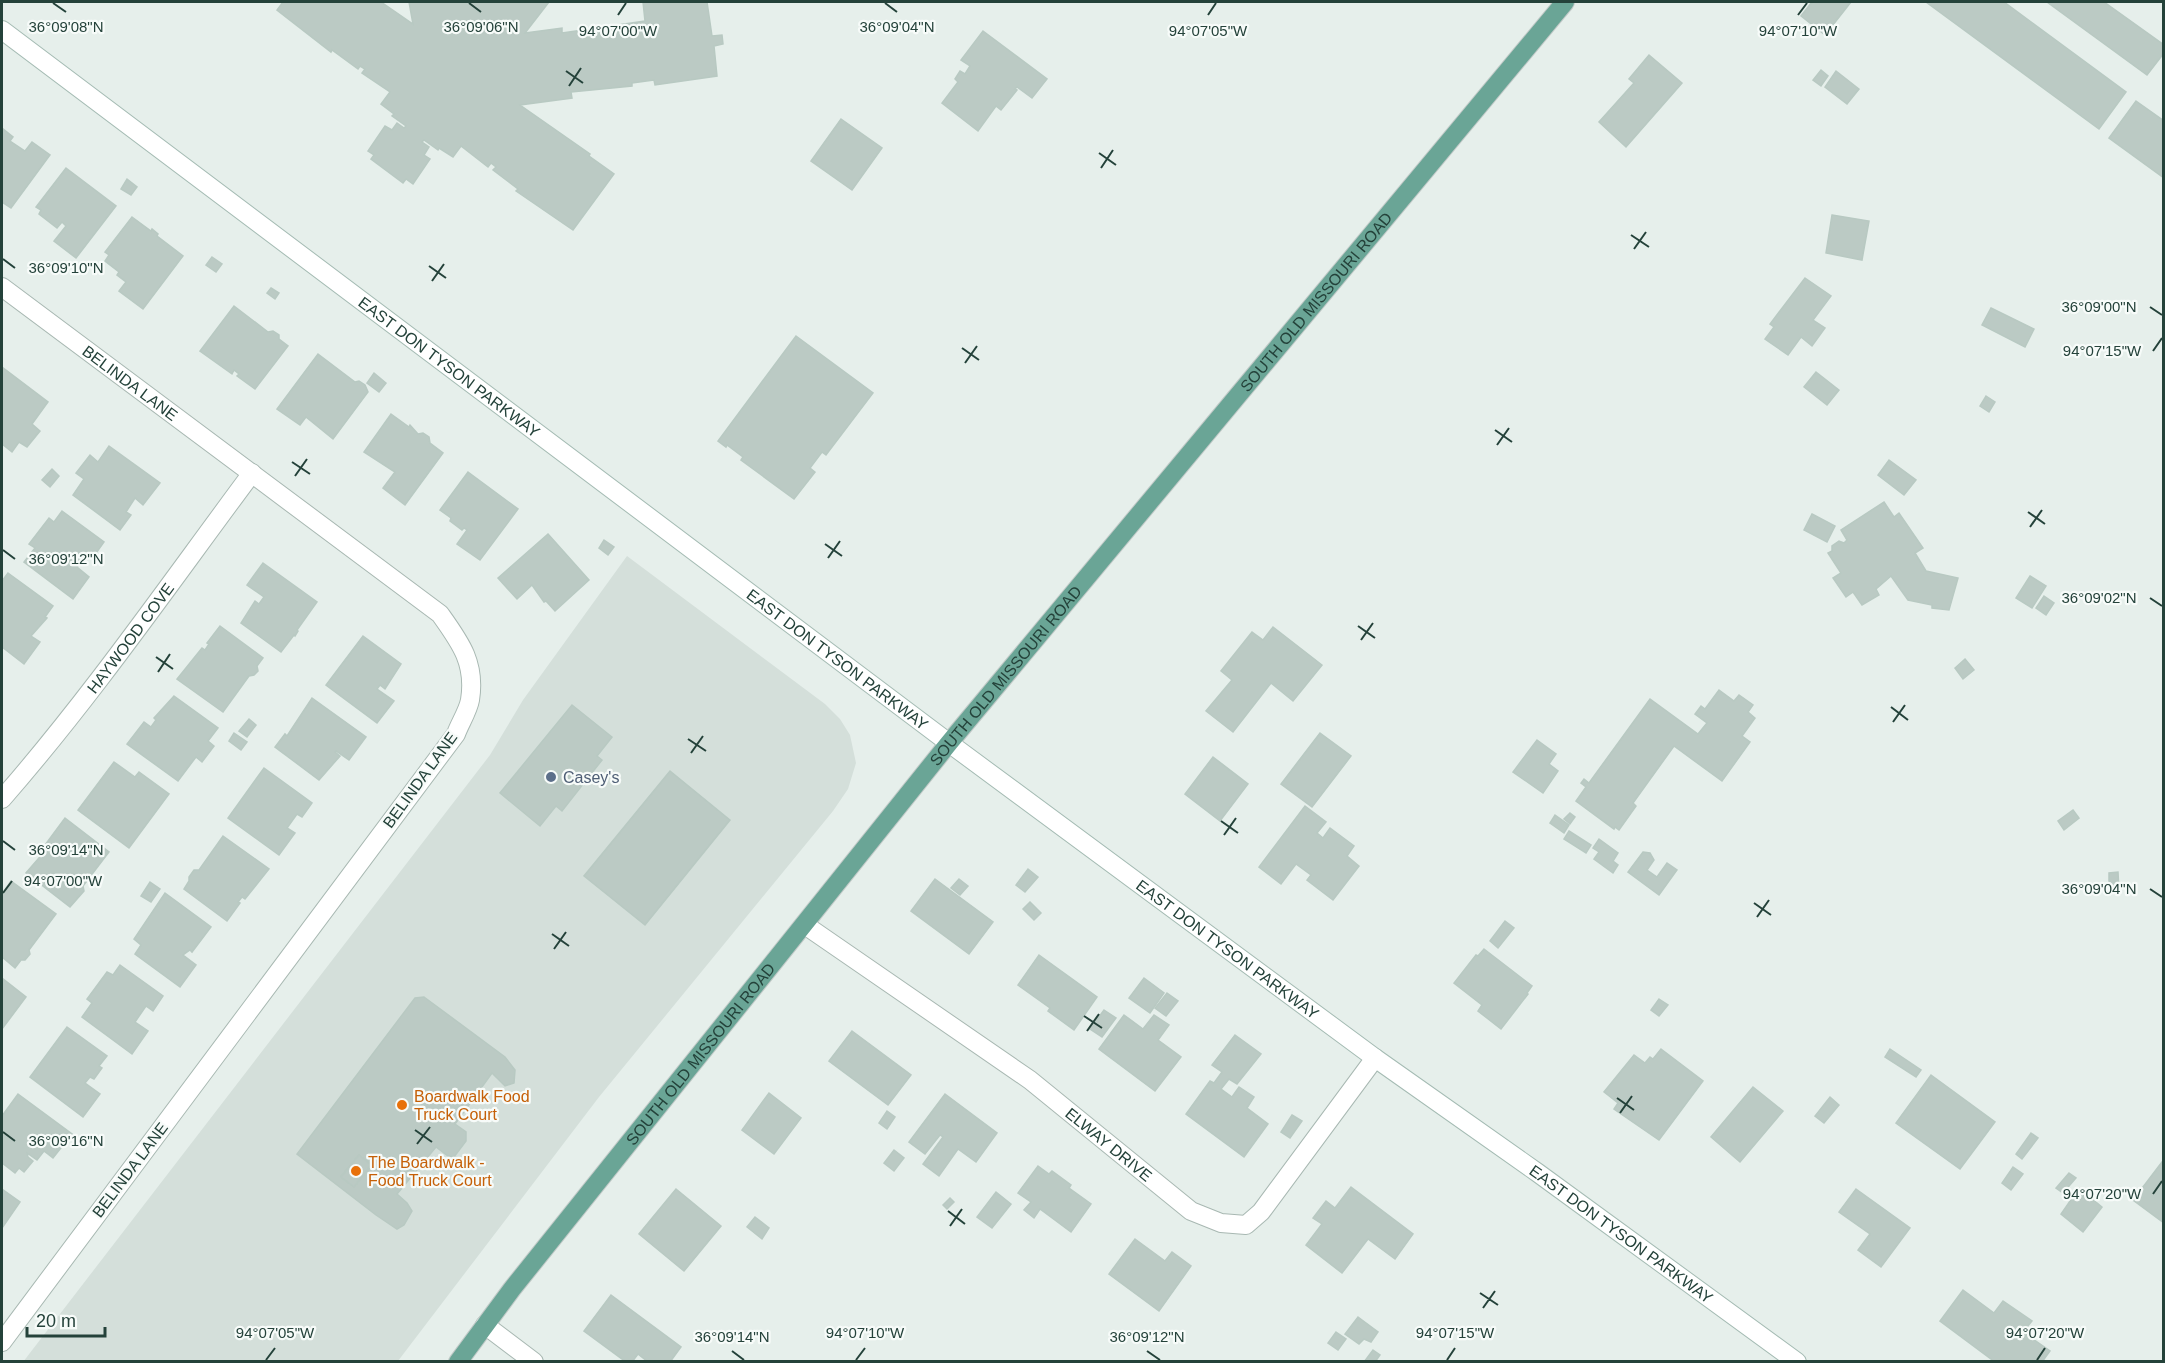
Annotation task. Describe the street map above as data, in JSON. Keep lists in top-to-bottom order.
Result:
{
  "streets": {
    "main road": ["SOUTH OLD MISSOURI ROAD"],
    "street": [
      "EAST DON TYSON PARKWAY",
      "BELINDA LANE",
      "HAYWOOD COVE",
      "ELWAY DRIVE"
    ]
  },
  "crossings": [
    ["SOUTH OLD MISSOURI ROAD", "EAST DON TYSON PARKWAY"],
    ["SOUTH OLD MISSOURI ROAD", "ELWAY DRIVE"],
    ["EAST DON TYSON PARKWAY", "ELWAY DRIVE"],
    ["BELINDA LANE", "HAYWOOD COVE"]
  ],
  "places": ["Casey's", "Boardwalk Food Truck Court", "The Boardwalk - Food Truck Court"],
  "scale_bar": "20 m",
  "coordinates": [
    "36°09'08\"N",
    "36°09'06\"N",
    "36°09'04\"N",
    "94°07'00\"W",
    "94°07'05\"W",
    "94°07'10\"W",
    "36°09'10\"N",
    "36°09'00\"N",
    "94°07'15\"W",
    "36°09'12\"N",
    "36°09'02\"N",
    "36°09'14\"N",
    "36°09'16\"N",
    "94°07'20\"W"
  ]
}
